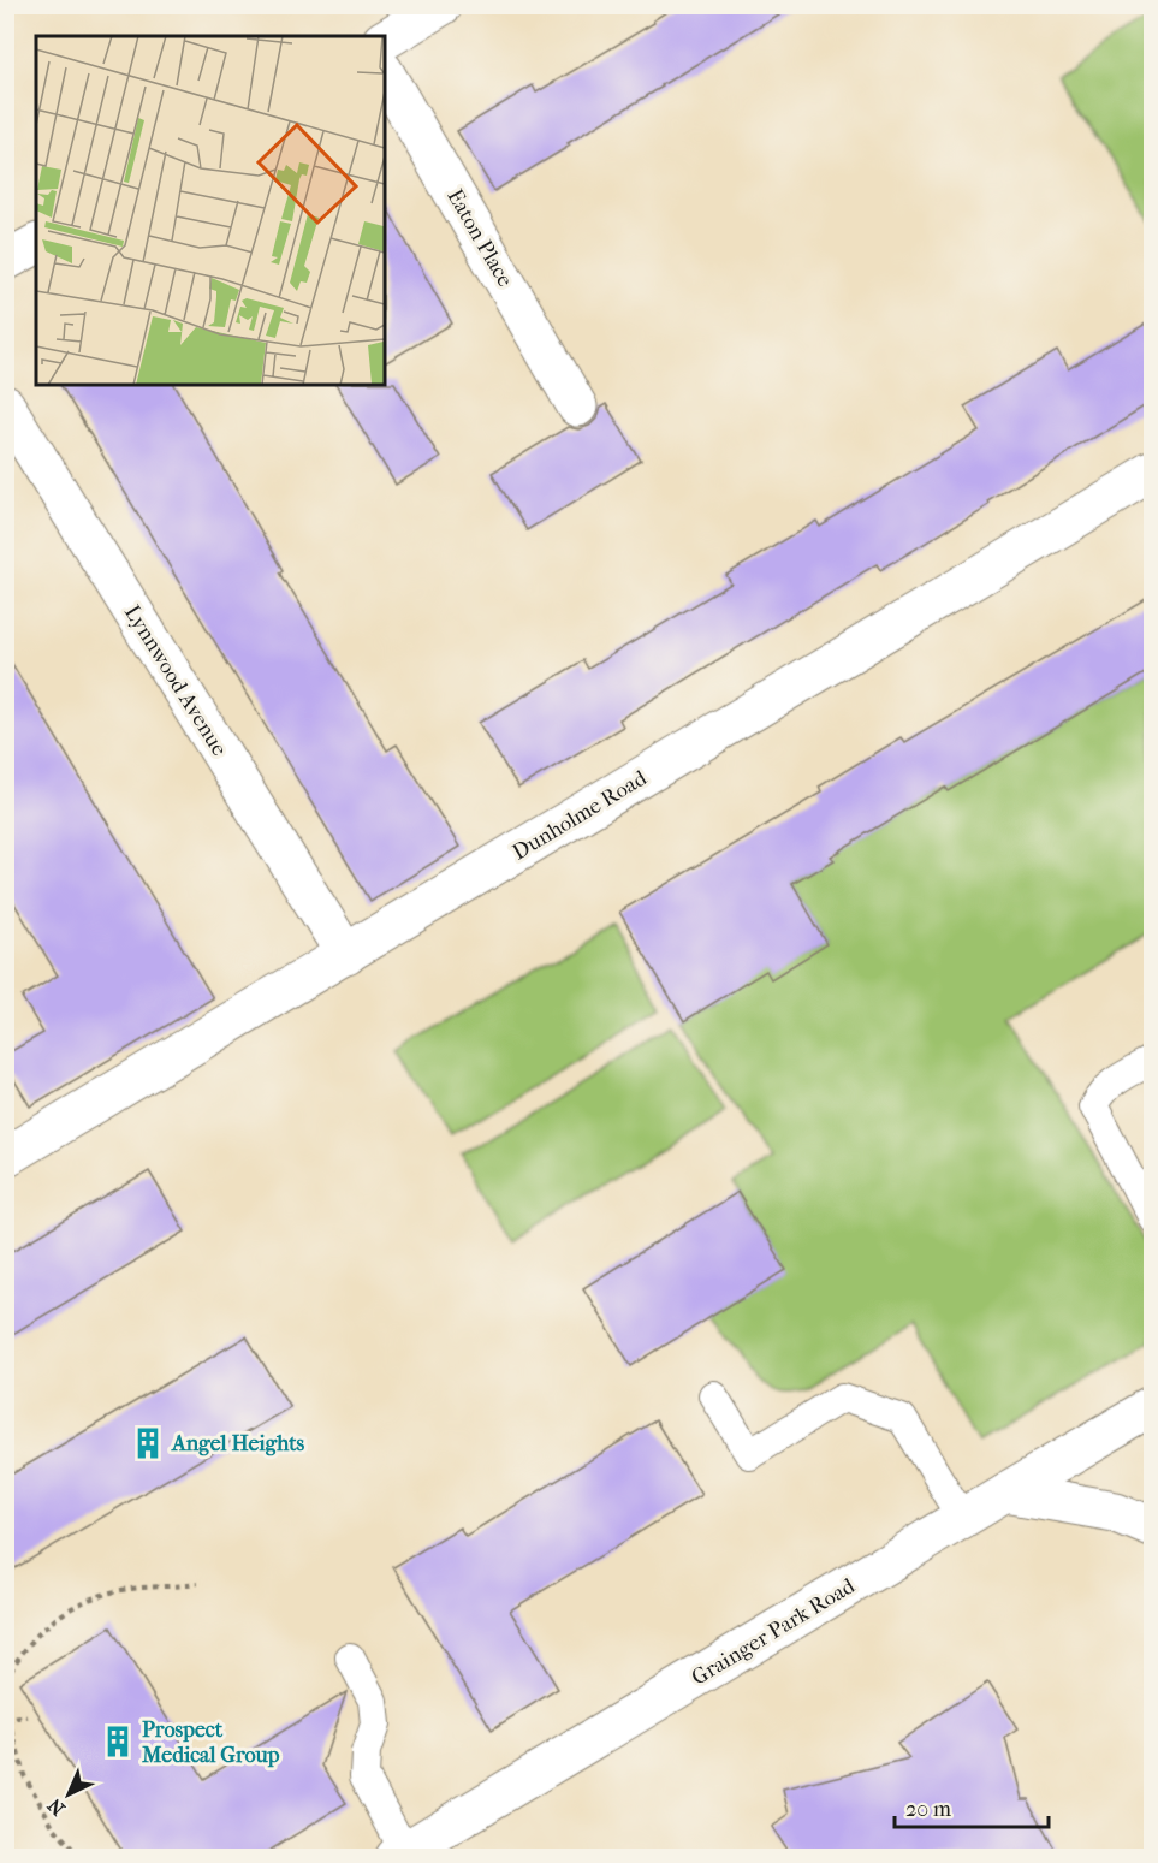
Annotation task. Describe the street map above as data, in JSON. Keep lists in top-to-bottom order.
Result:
{
  "streets": {
    "street": [
      "Eaton Place",
      "Lynnwood Avenue",
      "Dunholme Road",
      "Grainger Park Road"
    ]
  },
  "crossings": [
    ["Lynnwood Avenue", "Dunholme Road"]
  ],
  "places": {
    "building": ["Angel Heights", "Prospect Medical Group"]
  },
  "scale_bar": "20 m",
  "north": "bottom left"
}
